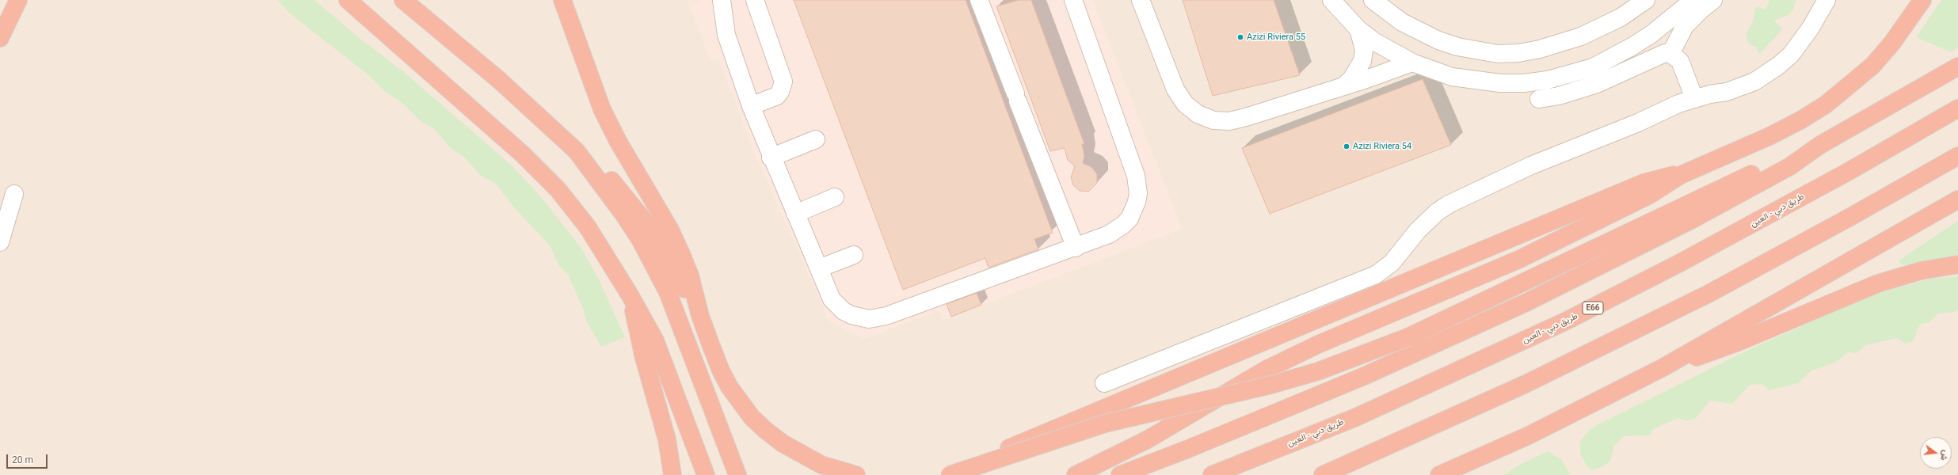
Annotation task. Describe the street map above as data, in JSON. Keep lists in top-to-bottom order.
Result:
{
  "streets": {
    "highway": ["طريق دبي - العين", "E66"]
  },
  "places": ["Azizi Riviera 55", "Azizi Riviera 54"],
  "scale_bar": "20 m",
  "north": "right"
}
